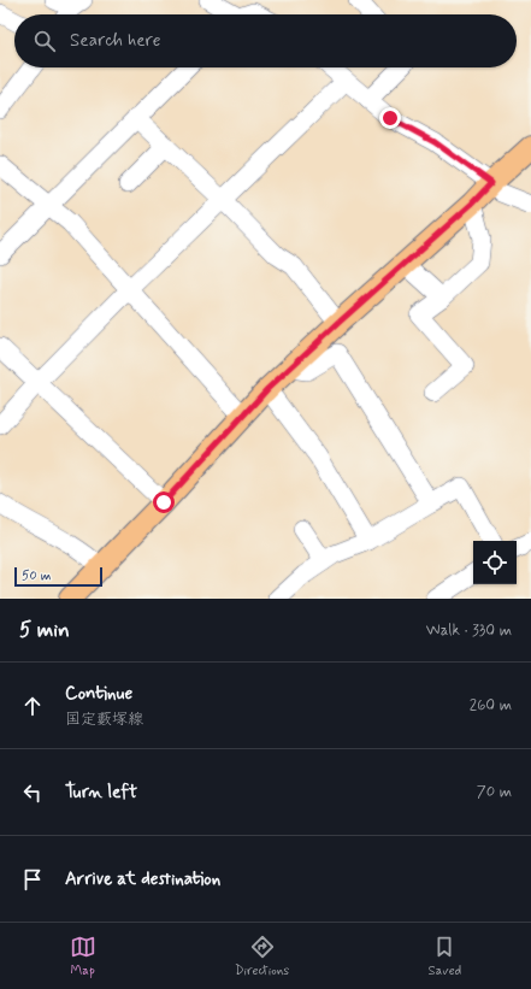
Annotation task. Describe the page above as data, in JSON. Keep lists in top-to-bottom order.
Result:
{
  "scale_bar": "50 m",
  "page": {
    "search": "Search here",
    "scale": "50 m",
    "heading": ["5 min", "Walk · 330 m"],
    "list": [
      ["Continue", "国定藪塚線", "260 m"],
      ["Turn left", "70 m"],
      "Arrive at destination"
    ],
    "nav": ["Map", "Directions", "Saved"]
  }
}
